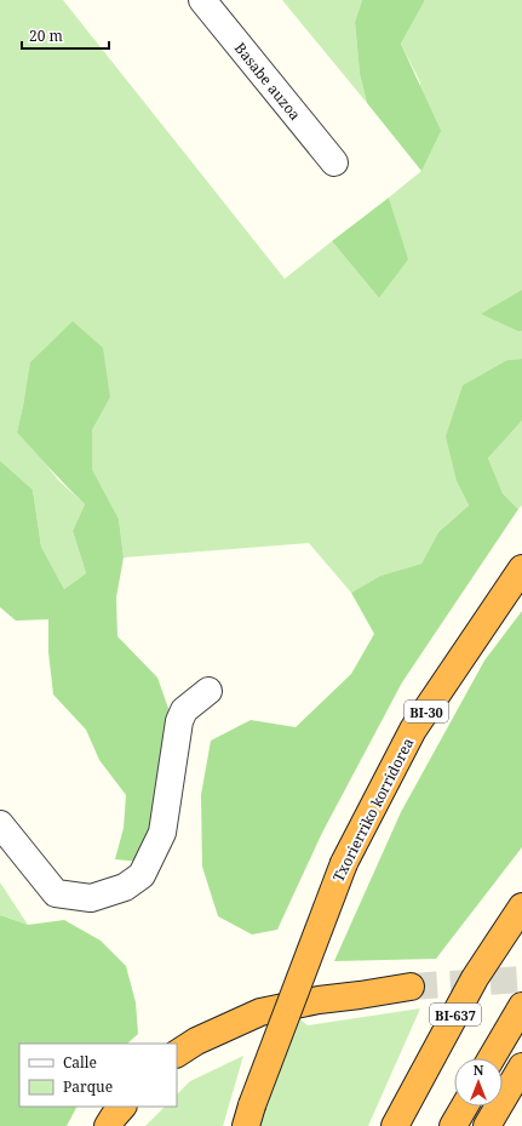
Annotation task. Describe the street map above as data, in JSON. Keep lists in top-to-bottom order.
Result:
{
  "streets": {
    "highway": ["BI-30", "Txorierriko korridorea", "BI-637"],
    "street": ["Basabe auzoa"]
  },
  "legend": ["Calle", "Parque"],
  "scale_bar": "20 m",
  "north": "top"
}
